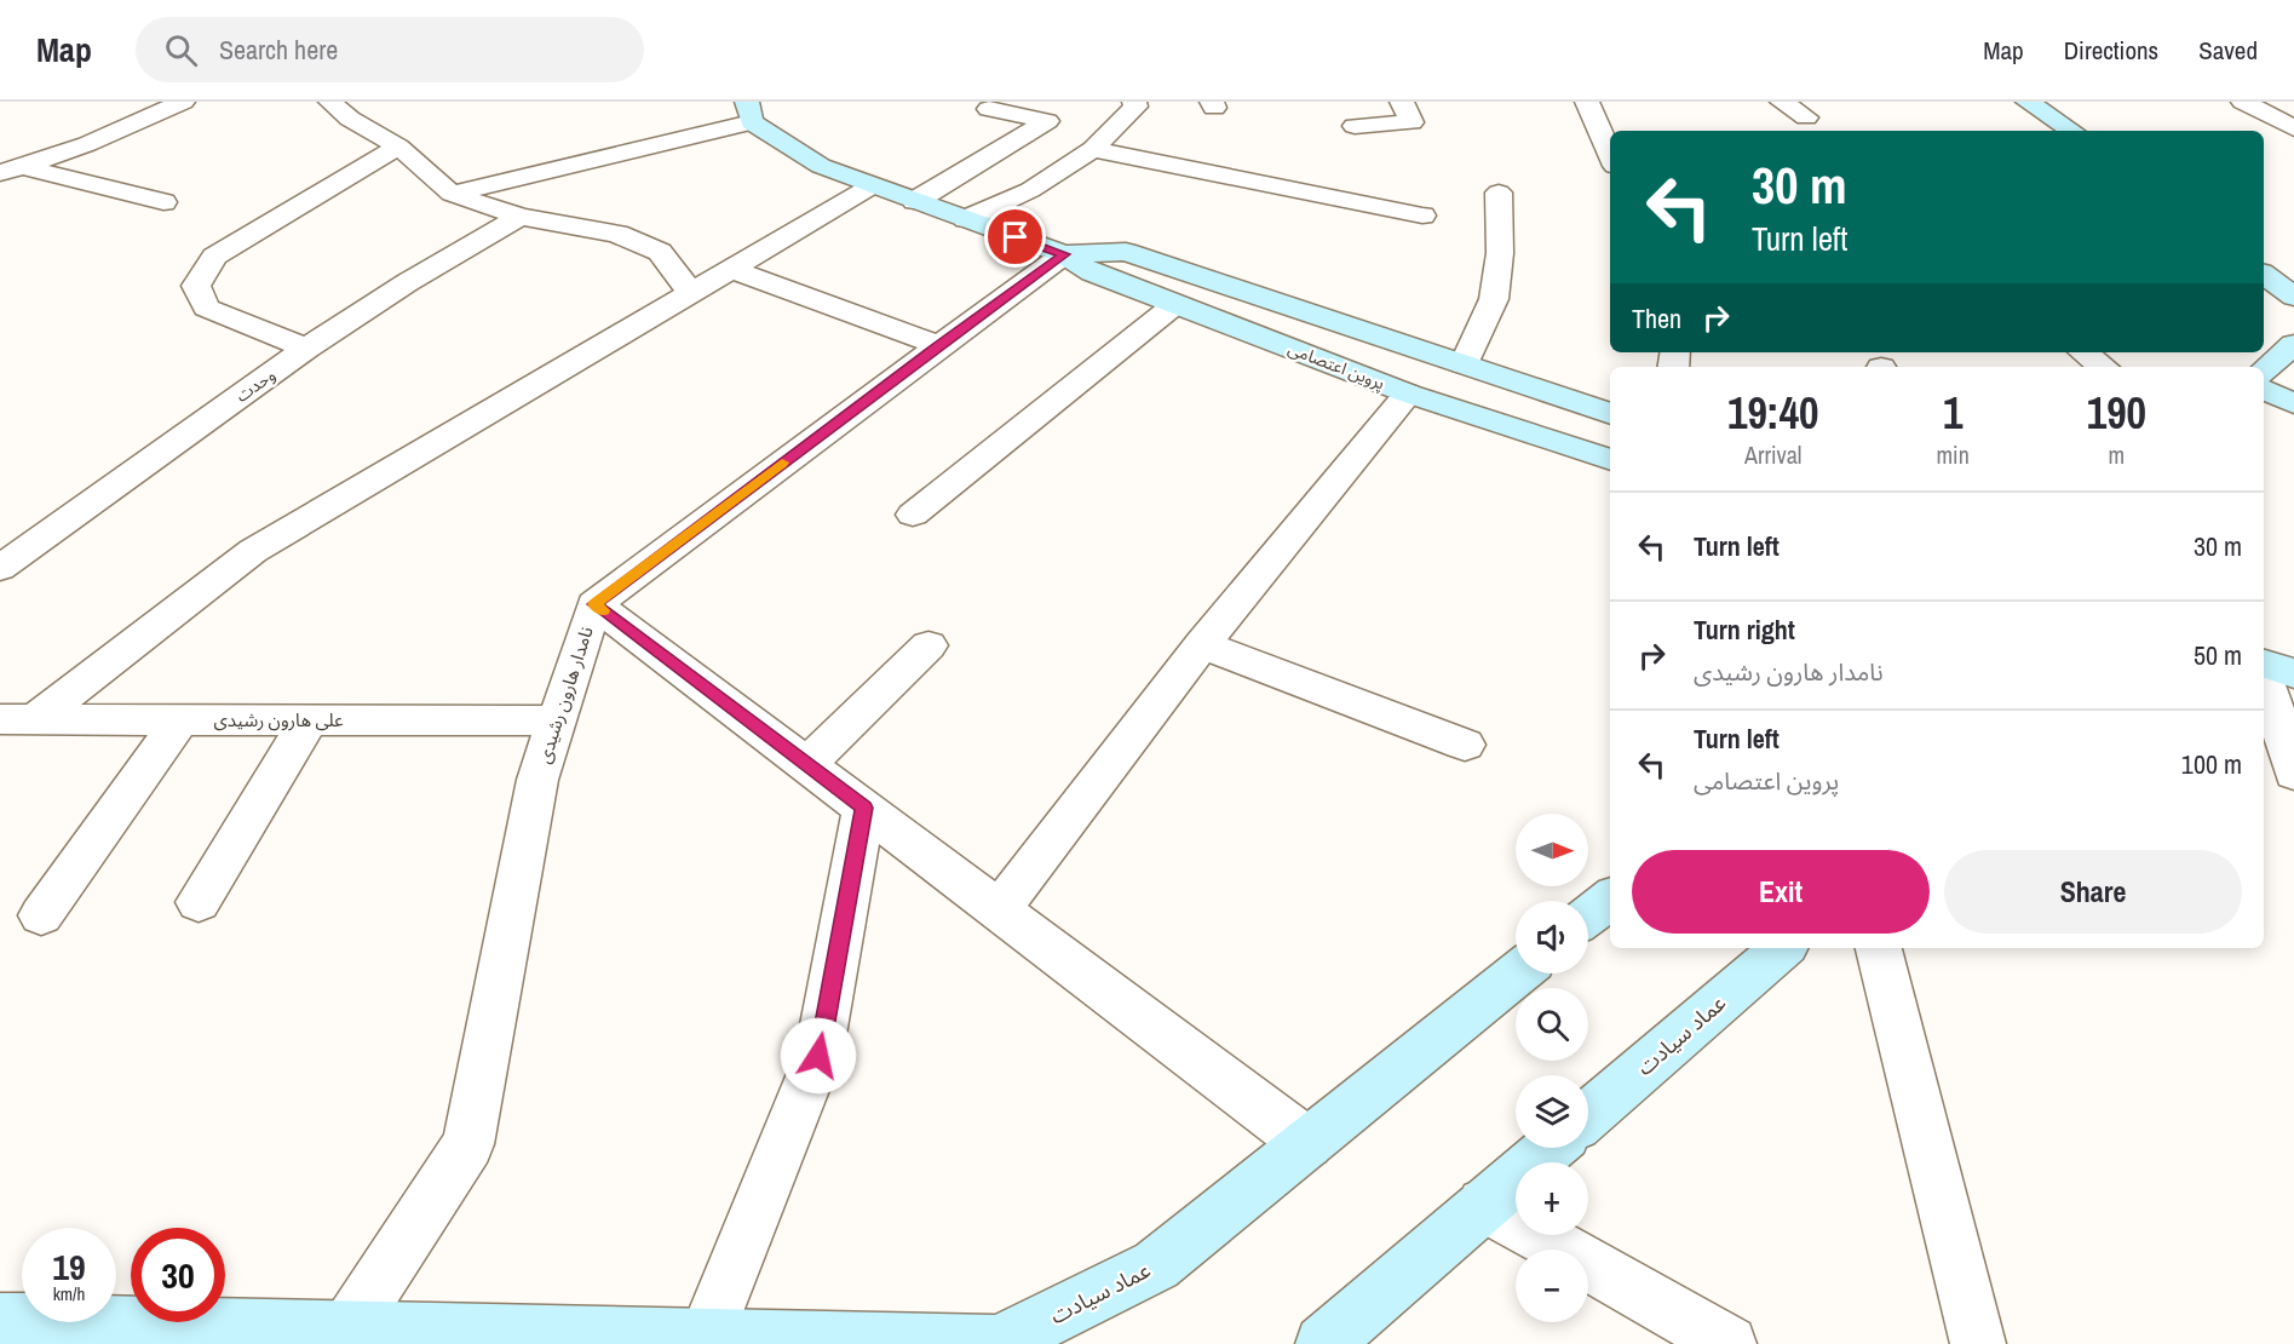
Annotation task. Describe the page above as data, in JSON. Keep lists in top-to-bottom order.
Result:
{
  "streets": {
    "street": [
      "پروین اعتصامی",
      "وحدت",
      "نامدار هارون رشیدی",
      "علی هارون رشیدی",
      "عماد سیادت"
    ]
  },
  "crossings": [
    ["پروین اعتصامی", "نامدار هارون رشیدی"],
    ["نامدار هارون رشیدی", "علی هارون رشیدی"],
    ["نامدار هارون رشیدی", "عماد سیادت"]
  ],
  "north": "right",
  "page": {
    "header": "Map",
    "search": "Search here",
    "nav": ["Map", "Directions", "Saved"],
    "turn": ["30 m", "Turn left"],
    "then": "Then",
    "eta": [
      "19:40",
      "Arrival",
      "1",
      "min",
      "190",
      "m"
    ],
    "list": [
      {
        "name": "Turn left",
        "value": "30 m"
      },
      {
        "name": "Turn right",
        "note": "نامدار هارون رشیدی",
        "value": "50 m"
      },
      {
        "name": "Turn left",
        "note": "پروین اعتصامی",
        "value": "100 m"
      }
    ],
    "map_buttons": ["+", "−"],
    "buttons": ["Exit", "Share"],
    "speed": "19 km/h",
    "limit": "30"
  }
}
